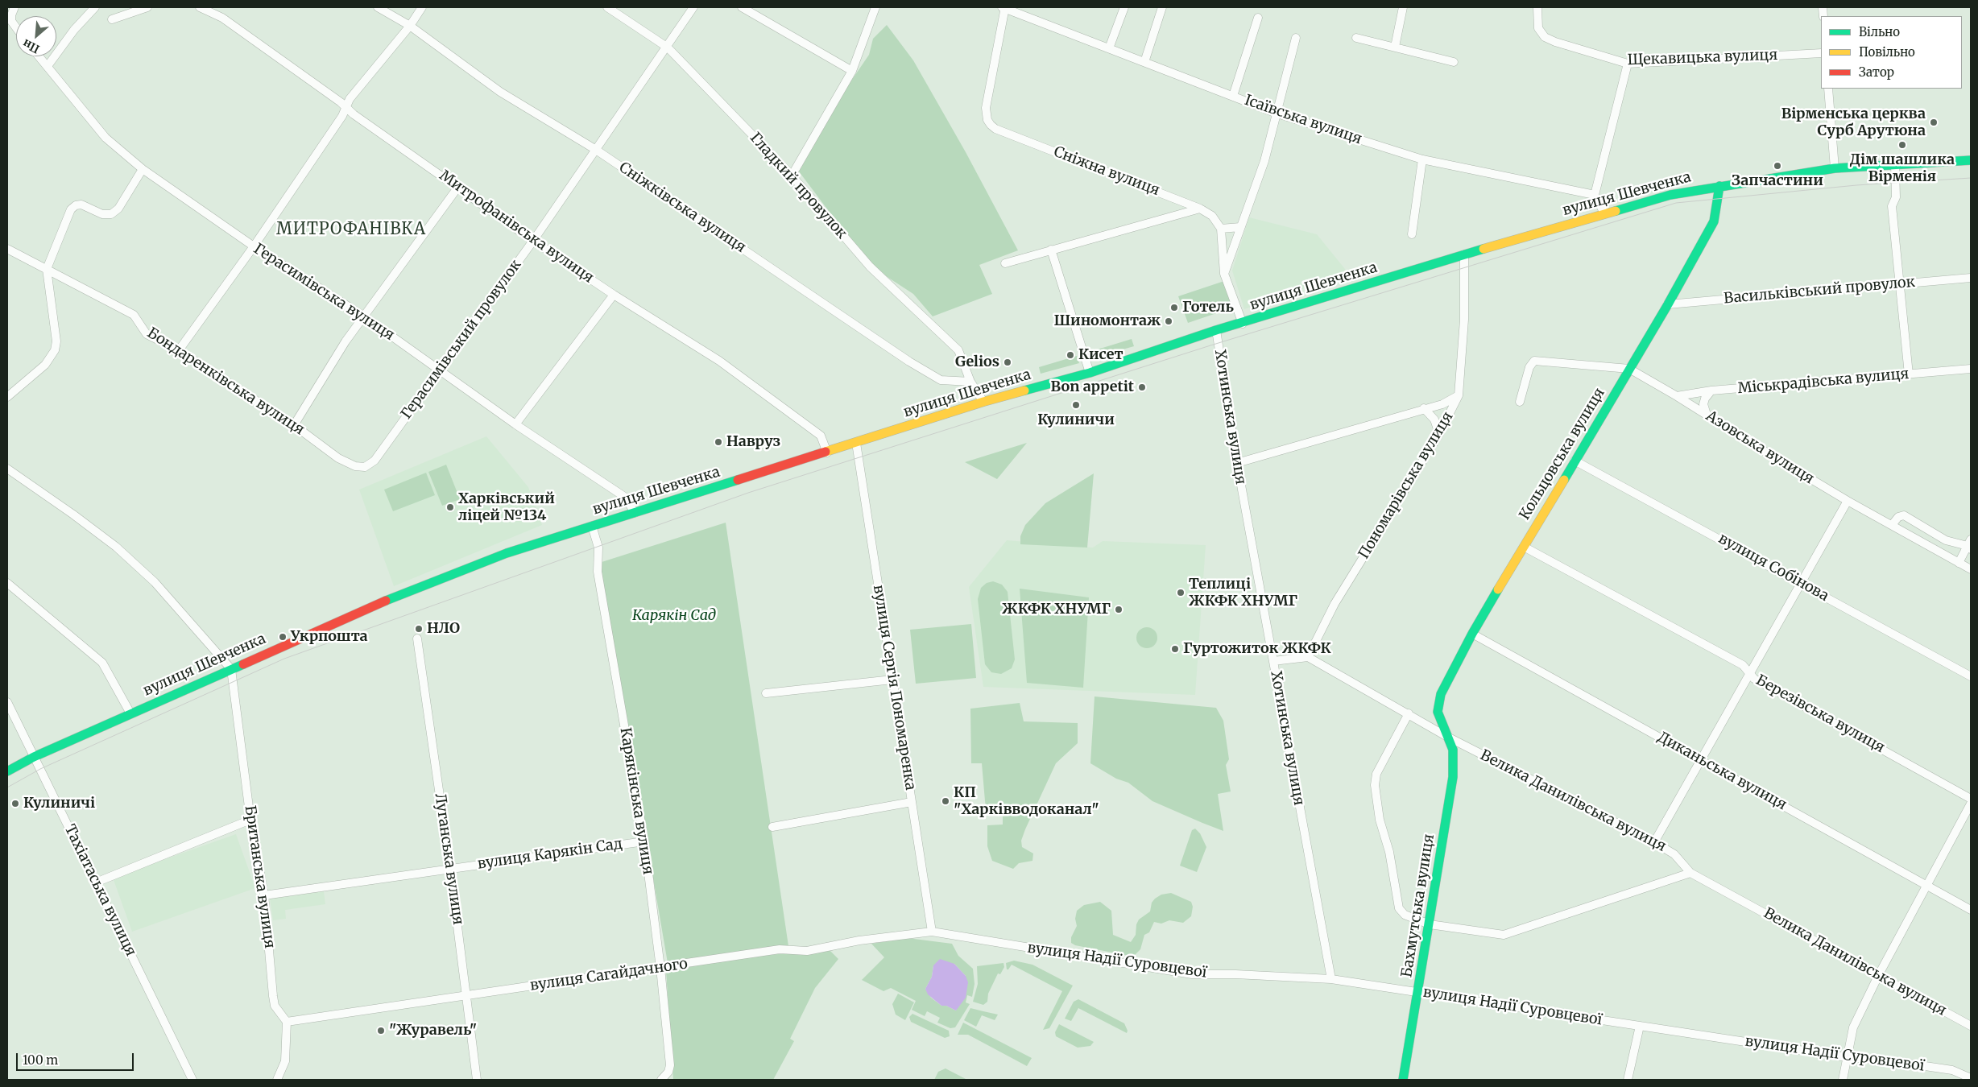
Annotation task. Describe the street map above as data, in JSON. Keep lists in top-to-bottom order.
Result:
{
  "streets": {
    "main road": ["вулиця Шевченка", "Кольцовська вулиця", "Бахмутська вулиця"],
    "street": [
      "Щекавицька вулиця",
      "Ісаївська вулиця",
      "Сніжна вулиця",
      "Гладкий провулок",
      "Сніжківська вулиця",
      "Митрофанівська вулиця",
      "Васильківський провулок",
      "Герасимівська вулиця",
      "Герасимівський провулок",
      "Бондаренківська вулиця",
      "Міськрадівська вулиця",
      "Хотинська вулиця",
      "Азовська вулиця",
      "Пономарівська вулиця",
      "вулиця Собінова",
      "вулиця Сергія Пономаренка",
      "Березівська вулиця",
      "Диканьська вулиця",
      "Карякінська вулиця",
      "Велика Данилівська вулиця",
      "вулиця Карякін Сад",
      "Луганська вулиця",
      "Британська вулиця",
      "Тахіатаська вулиця",
      "вулиця Надії Суровцевої",
      "вулиця Сагайдачного"
    ]
  },
  "crossings": [
    ["Ісаївська вулиця", "Сніжна вулиця"],
    ["Гладкий провулок", "Сніжківська вулиця"],
    ["Гладкий провулок", "Герасимівський провулок"],
    ["вулиця Шевченка", "Митрофанівська вулиця"],
    ["вулиця Шевченка", "Герасимівська вулиця"],
    ["вулиця Шевченка", "Хотинська вулиця"],
    ["вулиця Шевченка", "Кольцовська вулиця"],
    ["вулиця Шевченка", "Пономарівська вулиця"],
    ["вулиця Шевченка", "вулиця Сергія Пономаренка"],
    ["вулиця Шевченка", "Карякінська вулиця"],
    ["вулиця Шевченка", "Британська вулиця"],
    ["вулиця Шевченка", "Тахіатаська вулиця"],
    ["Сніжківська вулиця", "Герасимівський провулок"],
    ["Митрофанівська вулиця", "Герасимівський провулок"],
    ["Васильківський провулок", "Кольцовська вулиця"],
    ["Герасимівська вулиця", "Герасимівський провулок"],
    ["Герасимівський провулок", "Бондаренківська вулиця"],
    ["Міськрадівська вулиця", "Азовська вулиця"],
    ["Хотинська вулиця", "вулиця Надії Суровцевої"],
    ["Азовська вулиця", "Кольцовська вулиця"],
    ["Кольцовська вулиця", "вулиця Собінова"],
    ["Кольцовська вулиця", "Березівська вулиця"],
    ["Кольцовська вулиця", "Диканьська вулиця"],
    ["Кольцовська вулиця", "Велика Данилівська вулиця"],
    ["Кольцовська вулиця", "Бахмутська вулиця"],
    ["Пономарівська вулиця", "Велика Данилівська вулиця"],
    ["вулиця Сергія Пономаренка", "вулиця Надії Суровцевої"],
    ["вулиця Сергія Пономаренка", "вулиця Сагайдачного"],
    ["Карякінська вулиця", "вулиця Карякін Сад"],
    ["Карякінська вулиця", "вулиця Сагайдачного"],
    ["Велика Данилівська вулиця", "Бахмутська вулиця"],
    ["вулиця Карякін Сад", "Луганська вулиця"],
    ["вулиця Карякін Сад", "Британська вулиця"],
    ["Луганська вулиця", "вулиця Сагайдачного"],
    ["Британська вулиця", "вулиця Сагайдачного"],
    ["Бахмутська вулиця", "вулиця Надії Суровцевої"],
    ["вулиця Надії Суровцевої", "вулиця Сагайдачного"]
  ],
  "districts": ["МИТРОФАНІВКА"],
  "parks": ["Карякін Сад"],
  "places": [
    "Вірменська церква Сурб Арутюна",
    "Дім шашлика Вірменія",
    "Запчастини",
    "Готель",
    "Шиномонтаж",
    "Кисет",
    "Gelios",
    "Bon appetit",
    "Кулиничи",
    "Навруз",
    "Харківський ліцей №134",
    "Теплиці ЖКФК ХНУМГ",
    "ЖКФК ХНУМГ",
    "НЛО",
    "Укрпошта",
    "Гуртожиток ЖКФК",
    "КП \"Харківводоканал\"",
    "Кулиничі",
    "\"Журавель\""
  ],
  "legend": ["Вільно", "Повільно", "Затор"],
  "scale_bar": "100 m",
  "north": "bottom left"
}
